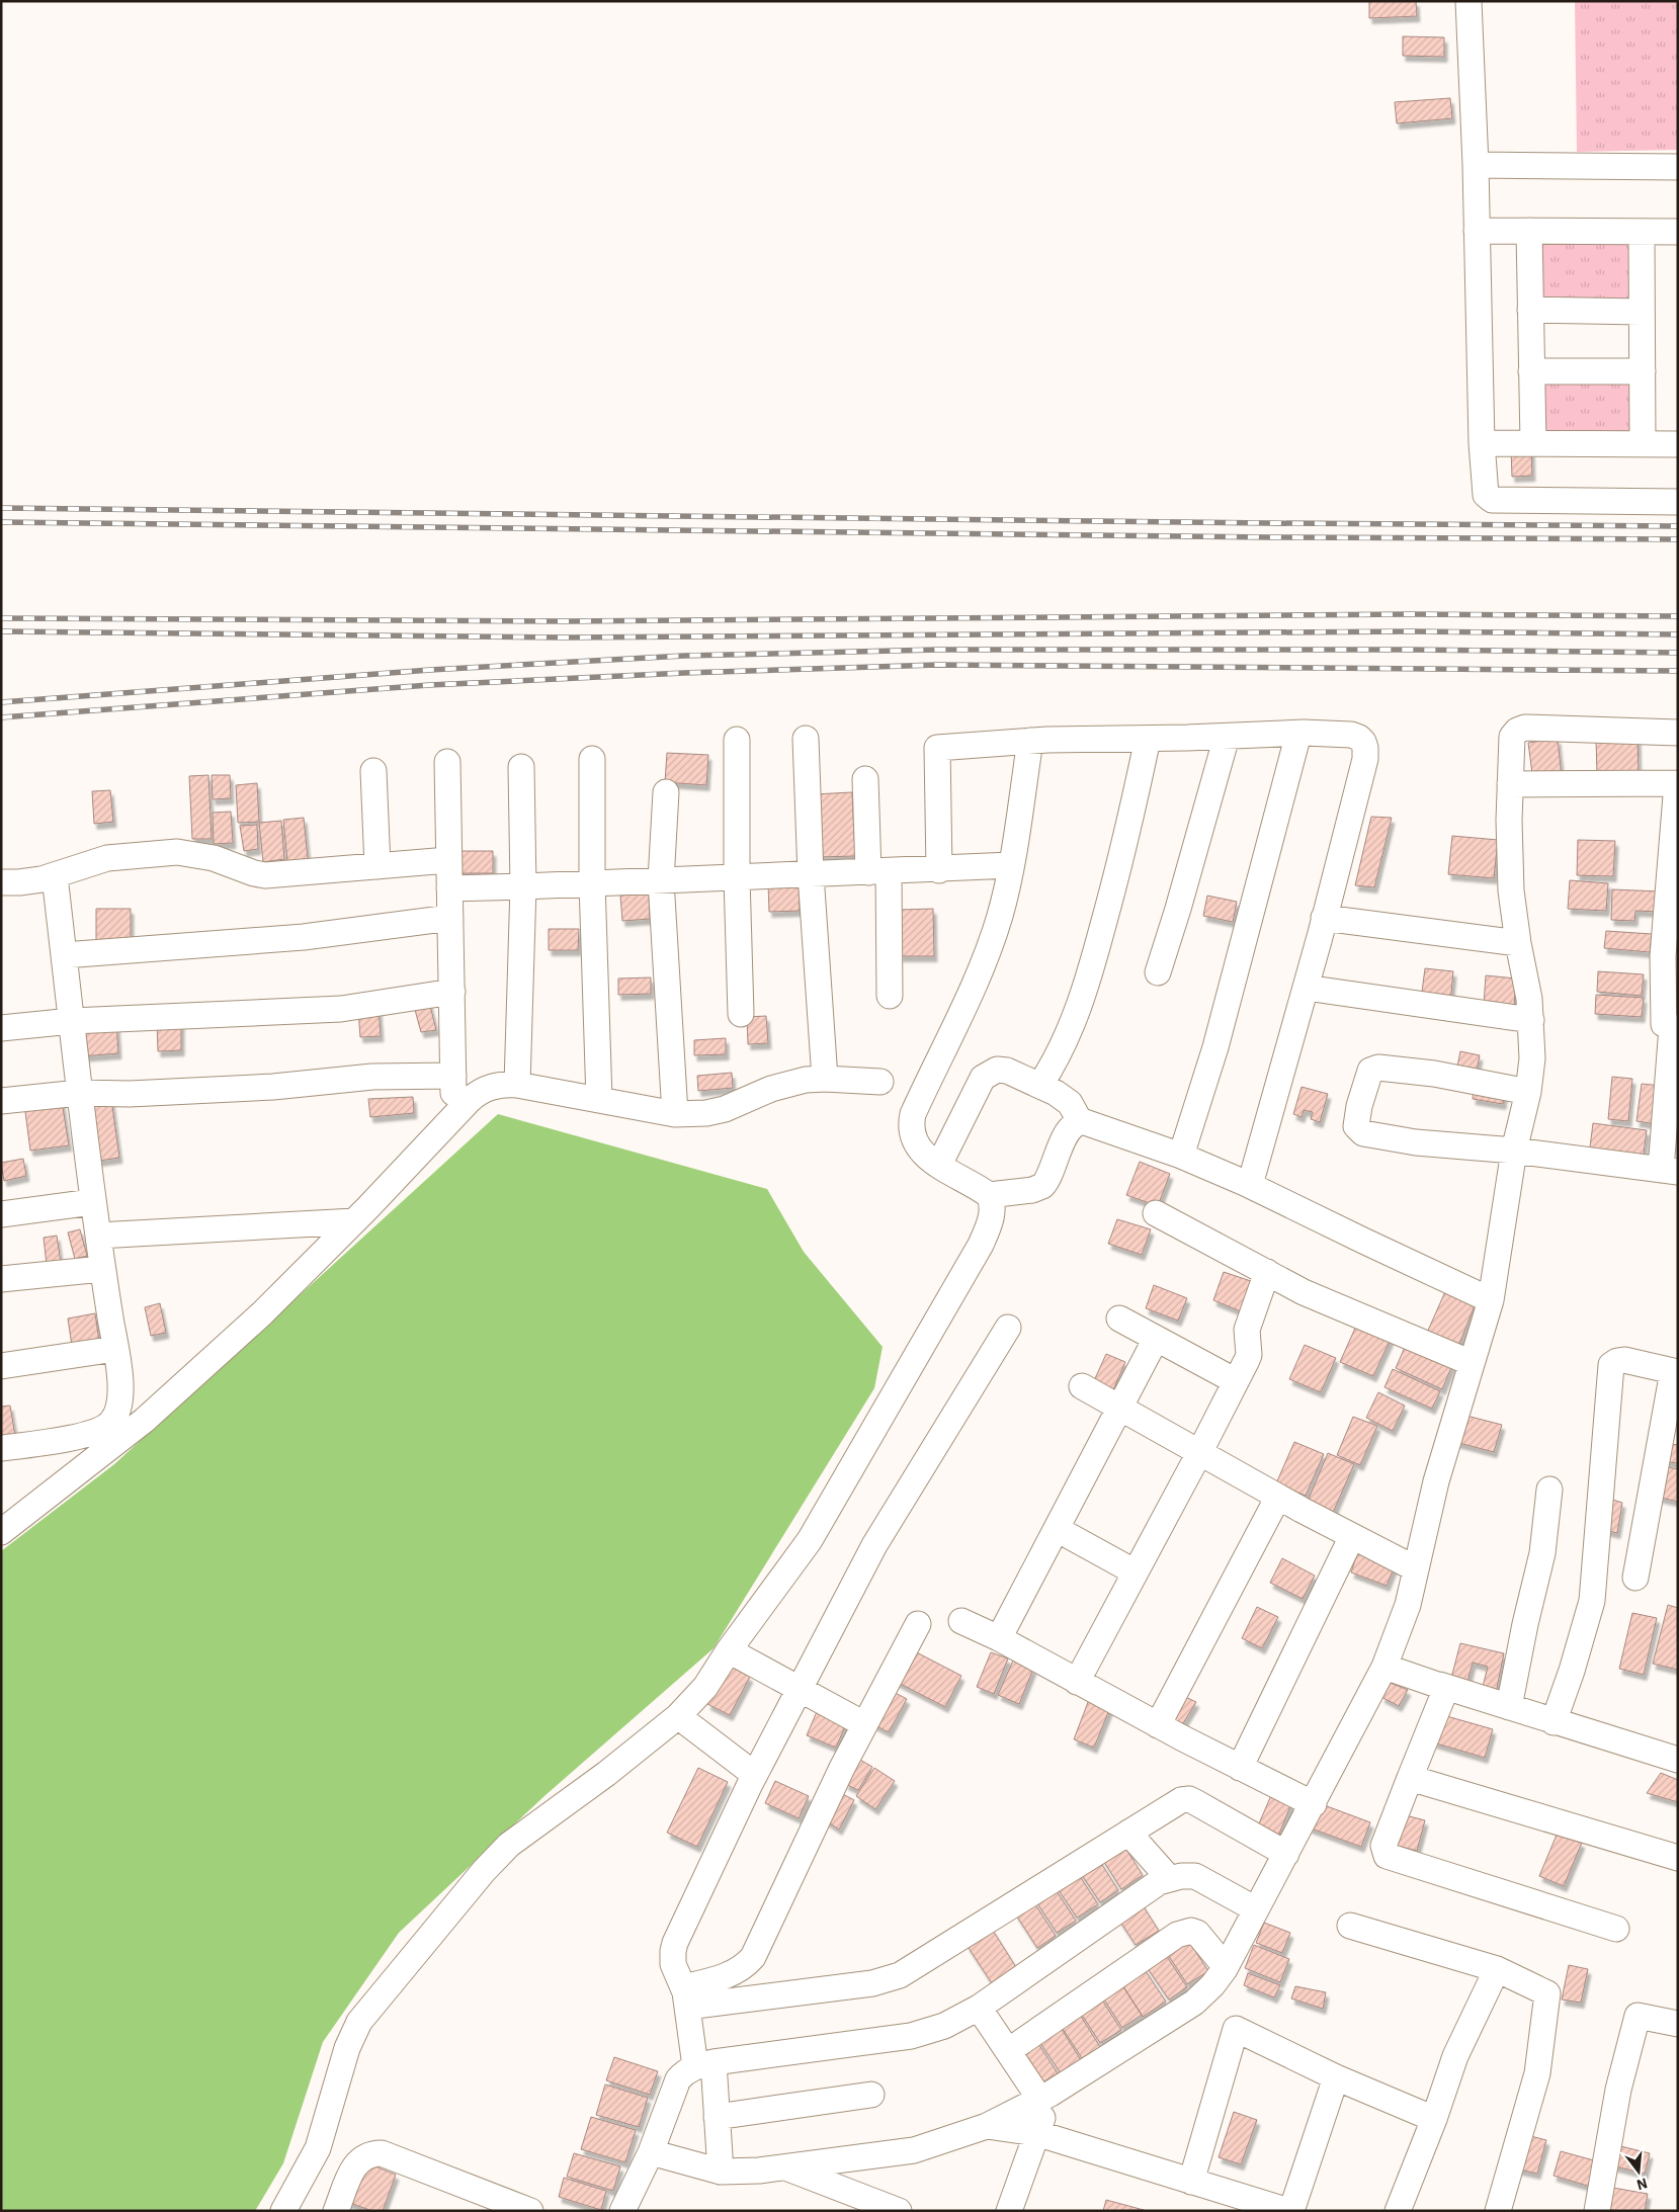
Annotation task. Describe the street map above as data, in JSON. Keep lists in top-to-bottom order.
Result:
{
  "north": "bottom"
}
